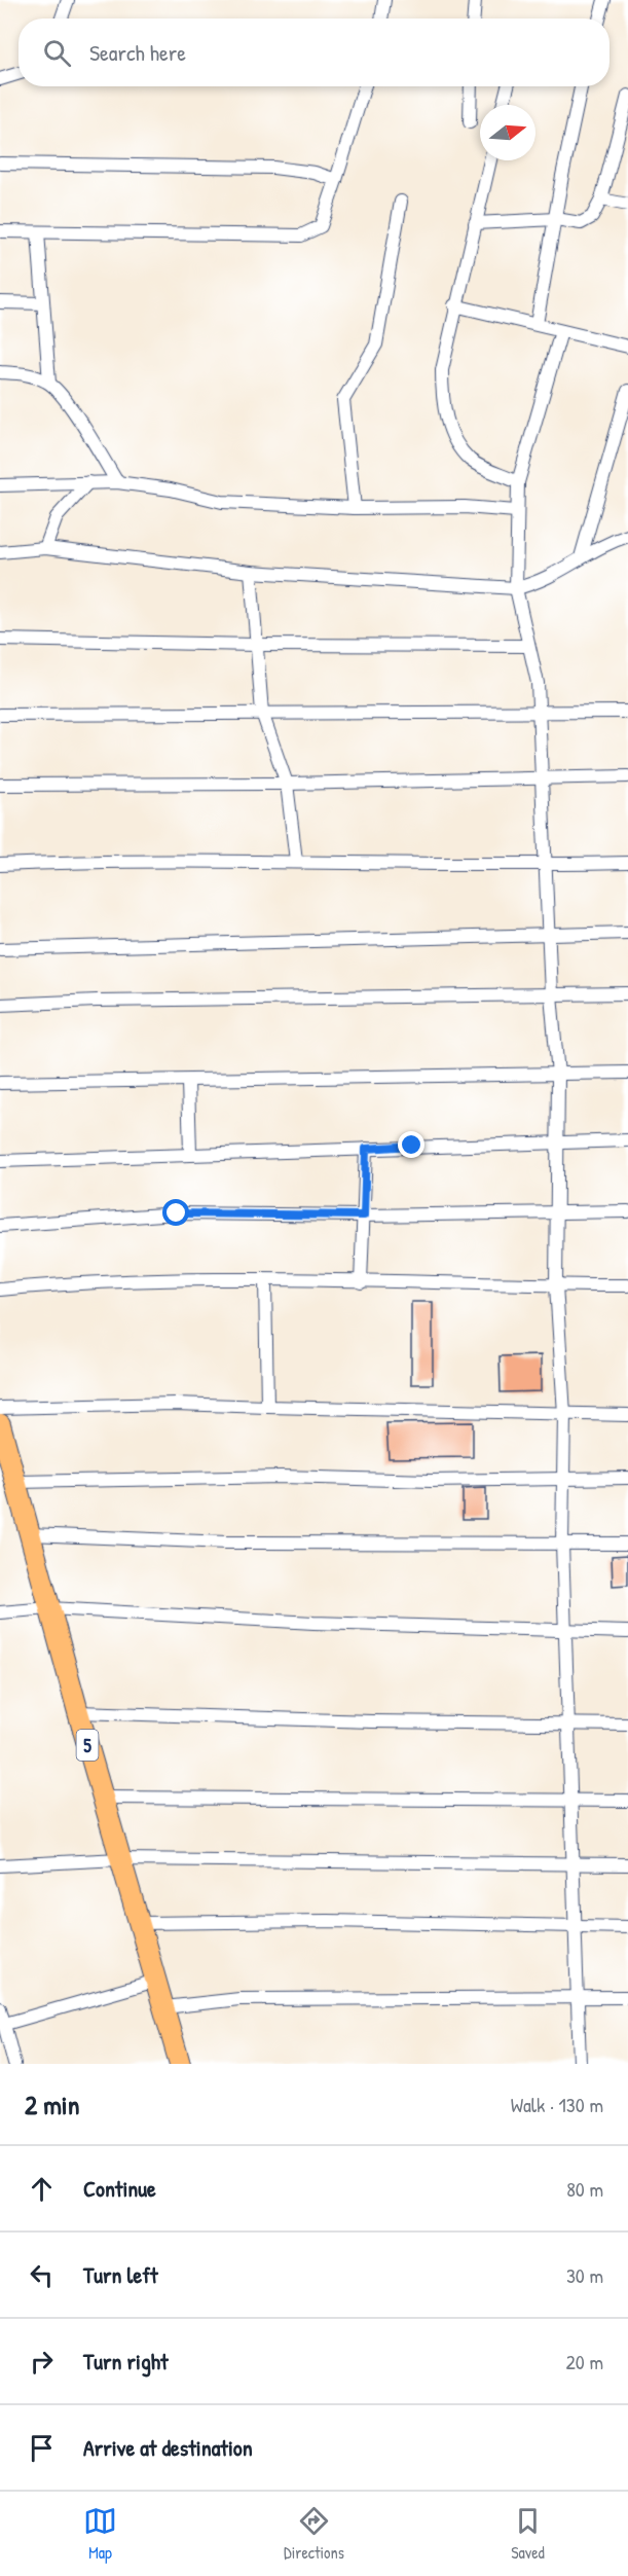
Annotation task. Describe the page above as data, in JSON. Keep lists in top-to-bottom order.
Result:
{
  "streets": {
    "highway": ["5"]
  },
  "north": "right",
  "page": {
    "search": "Search here",
    "heading": ["2 min", "Walk · 130 m"],
    "list": [
      ["Continue", "80 m"],
      ["Turn left", "30 m"],
      ["Turn right", "20 m"],
      "Arrive at destination"
    ],
    "nav": ["Map", "Directions", "Saved"]
  }
}
